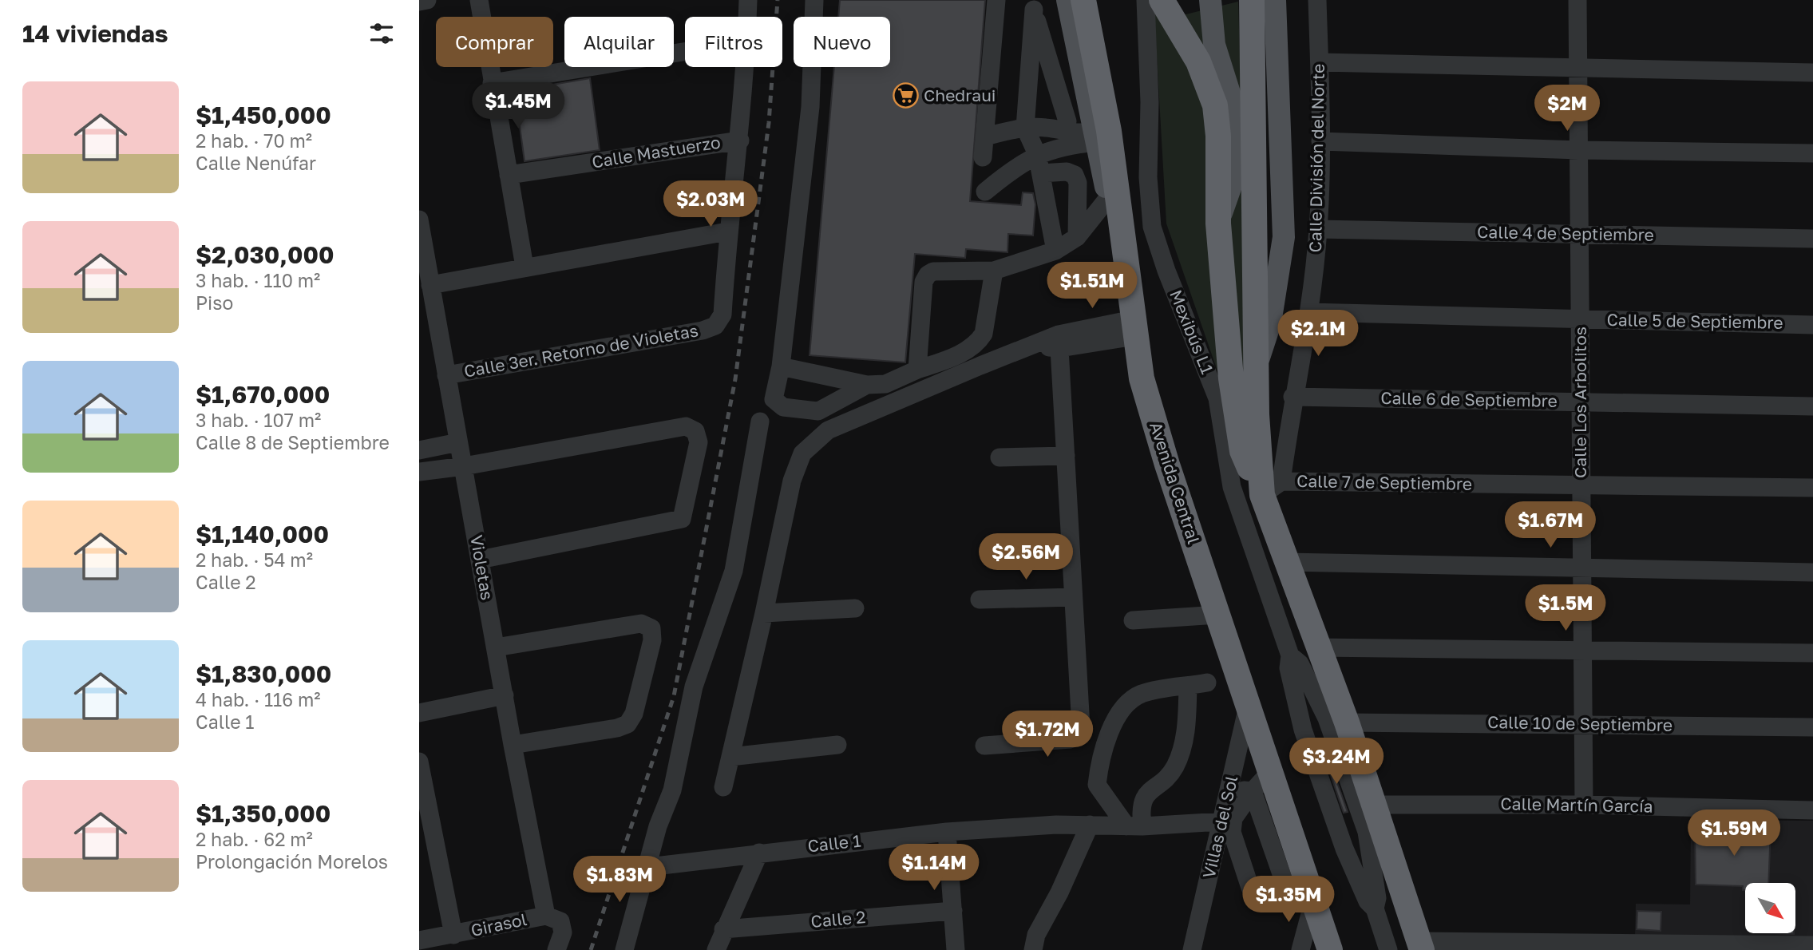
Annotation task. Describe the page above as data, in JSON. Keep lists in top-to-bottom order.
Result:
{
  "streets": {
    "highway": ["Avenida Central"],
    "street": [
      "Calle Mastuerzo",
      "Calle División del Norte",
      "Calle 4 de Septiembre",
      "Calle 5 de Septiembre",
      "Mexibús L1",
      "Calle 3er. Retorno de Violetas",
      "Calle 6 de Septiembre",
      "Calle Los Arbolitos",
      "Calle 7 de Septiembre",
      "Violetas",
      "Calle 10 de Septiembre",
      "Calle Martín García",
      "Villas del Sol",
      "Calle 1",
      "Calle 2",
      "Girasol"
    ]
  },
  "crossings": [
    ["Calle División del Norte", "Calle 4 de Septiembre"],
    ["Calle División del Norte", "Calle 5 de Septiembre"],
    ["Calle División del Norte", "Calle 6 de Septiembre"],
    ["Calle División del Norte", "Calle 7 de Septiembre"],
    ["Calle 4 de Septiembre", "Calle Los Arbolitos"],
    ["Calle 5 de Septiembre", "Calle Los Arbolitos"],
    ["Calle 3er. Retorno de Violetas", "Violetas"],
    ["Calle 6 de Septiembre", "Calle Los Arbolitos"],
    ["Calle Los Arbolitos", "Calle 7 de Septiembre"],
    ["Calle Los Arbolitos", "Calle 10 de Septiembre"],
    ["Calle Los Arbolitos", "Calle Martín García"],
    ["Avenida Central", "Villas del Sol"],
    ["Violetas", "Girasol"],
    ["Villas del Sol", "Calle 1"]
  ],
  "places": {
    "supermarket": ["Chedraui"]
  },
  "north": "bottom right",
  "page": {
    "heading": "14 viviendas",
    "chip": [
      "Comprar",
      "Alquilar",
      "Filtros",
      "Nuevo"
    ],
    "list": [
      {
        "name": "$1,450,000",
        "note": "2 hab. · 70 m² · Calle Nenúfar"
      },
      {
        "name": "$2,030,000",
        "note": "3 hab. · 110 m² · Piso"
      },
      {
        "name": "$1,670,000",
        "note": "3 hab. · 107 m² · Calle 8 de Septiembre"
      },
      {
        "name": "$1,140,000",
        "note": "2 hab. · 54 m² · Calle 2"
      },
      {
        "name": "$1,830,000",
        "note": "4 hab. · 116 m² · Calle 1"
      },
      {
        "name": "$1,350,000",
        "note": "2 hab. · 62 m² · Prolongación Morelos"
      }
    ],
    "price": [
      "$1.45M",
      "$2M",
      "$2.03M",
      "$1.51M",
      "$2.1M",
      "$1.67M",
      "$2.56M",
      "$1.5M",
      "$1.72M",
      "$3.24M",
      "$1.59M",
      "$1.14M",
      "$1.83M",
      "$1.35M"
    ]
  }
}
